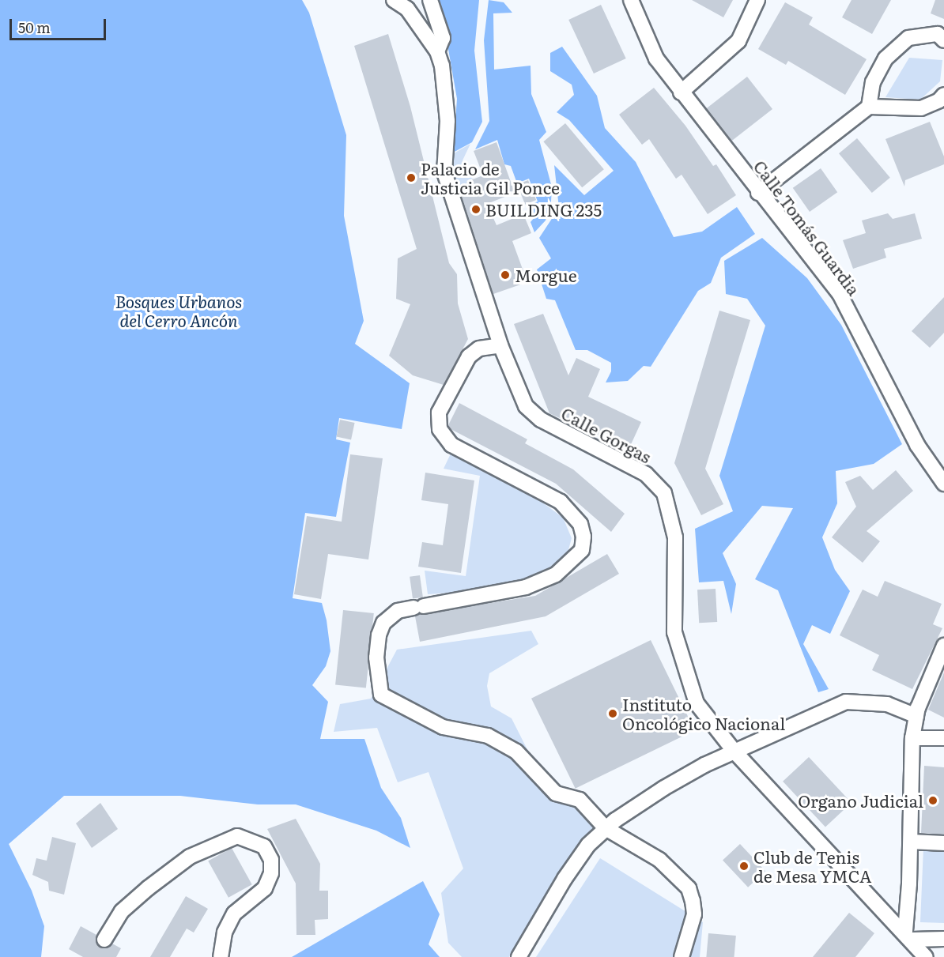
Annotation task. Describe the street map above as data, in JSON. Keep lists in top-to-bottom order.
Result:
{
  "streets": {
    "street": ["Calle Tomás Guardia", "Calle Gorgas"]
  },
  "parks": ["Bosques Urbanos del Cerro Ancón"],
  "places": [
    "Palacio de Justicia Gil Ponce",
    "BUILDING 235",
    "Morgue",
    "Instituto Oncológico Nacional",
    "Organo Judicial",
    "Club de Tenis de Mesa YMCA"
  ],
  "scale_bar": "50 m"
}
